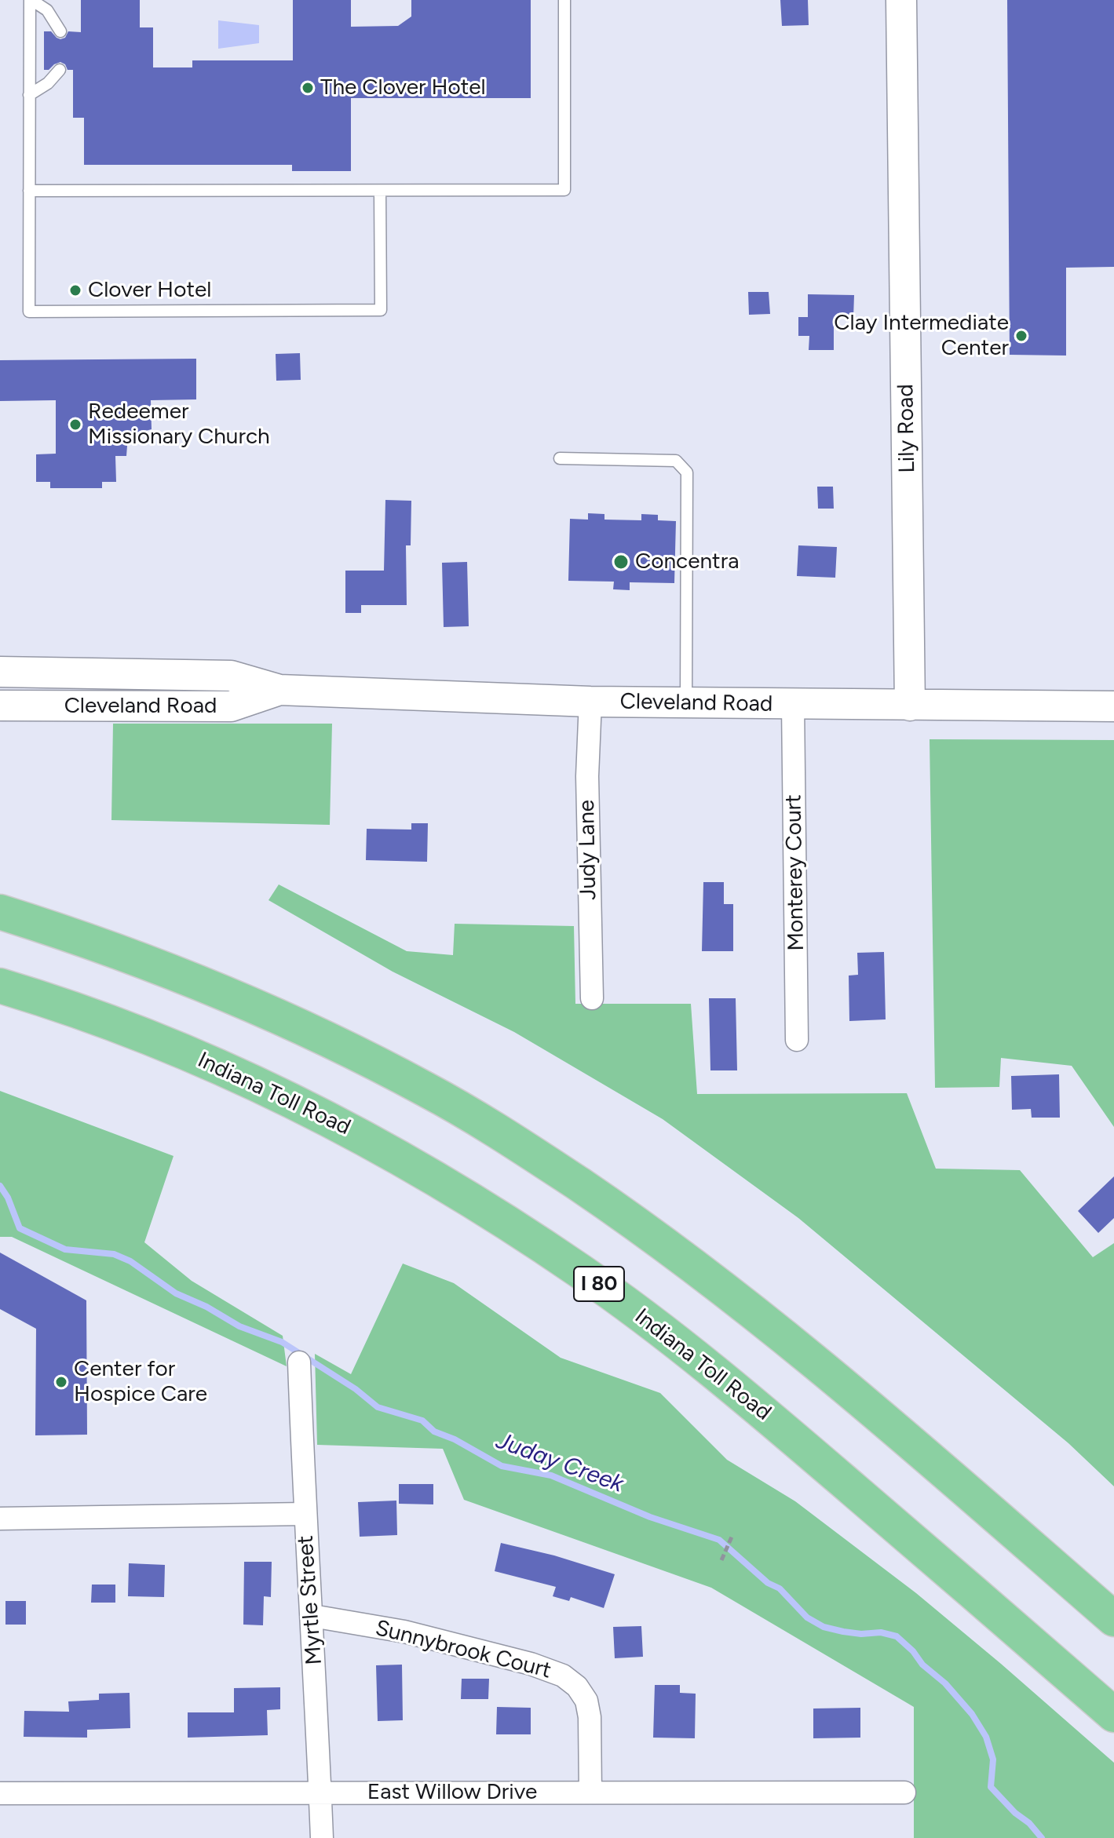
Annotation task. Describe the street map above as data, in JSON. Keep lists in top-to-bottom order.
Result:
{
  "streets": {
    "highway": ["Indiana Toll Road", "I 80"],
    "main road": ["Lily Road", "Cleveland Road"],
    "street": [
      "Judy Lane",
      "Monterey Court",
      "Myrtle Street",
      "Sunnybrook Court",
      "East Willow Drive"
    ]
  },
  "crossings": [
    ["Lily Road", "Cleveland Road"],
    ["Cleveland Road", "Judy Lane"],
    ["Cleveland Road", "Monterey Court"],
    ["Myrtle Street", "Sunnybrook Court"],
    ["Myrtle Street", "East Willow Drive"],
    ["Sunnybrook Court", "East Willow Drive"]
  ],
  "water": ["Juday Creek"],
  "places": [
    "The Clover Hotel",
    "Clover Hotel",
    "Clay Intermediate Center",
    "Redeemer Missionary Church",
    "Concentra",
    "Center for Hospice Care"
  ]
}
